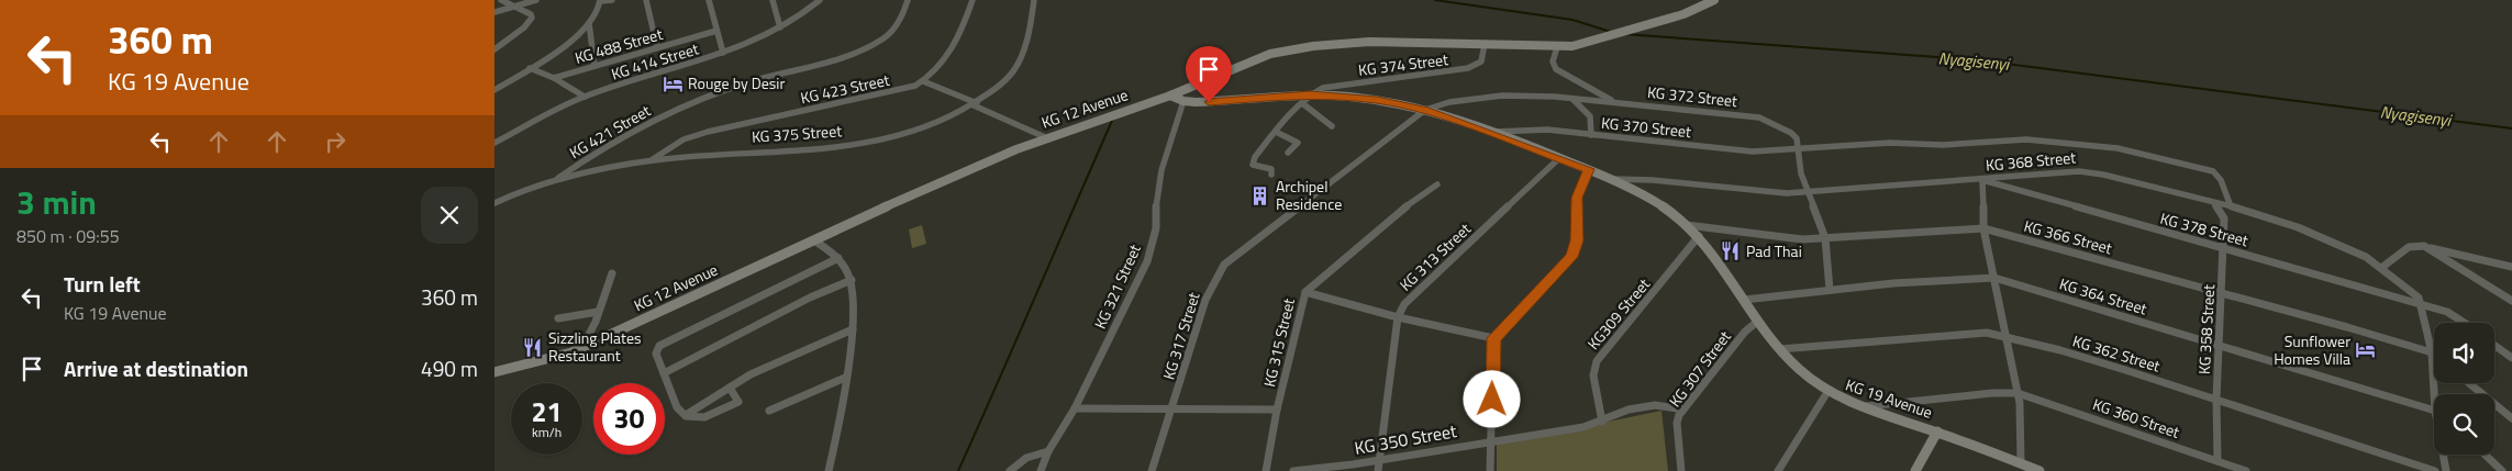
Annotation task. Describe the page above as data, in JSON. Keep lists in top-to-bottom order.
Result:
{
  "streets": {
    "main road": ["KG 12 Avenue", "KG 19 Avenue"],
    "street": [
      "KG 488 Street",
      "KG 414 Street",
      "KG 374 Street",
      "KG 423 Street",
      "KG 372 Street",
      "KG 370 Street",
      "KG 421 Street",
      "KG 375 Street",
      "KG 368 Street",
      "KG 378 Street",
      "KG 366 Street",
      "KG 313 Street",
      "KG 321 Street",
      "KG 364 Street",
      "KG309 Street",
      "KG 358 Street",
      "KG 317 Street",
      "KG 315 Street",
      "KG 362 Street",
      "KG 307 Street",
      "KG 360 Street",
      "KG 350 Street"
    ]
  },
  "crossings": [
    ["KG 374 Street", "KG 12 Avenue"],
    ["KG 374 Street", "KG 19 Avenue"],
    ["KG 423 Street", "KG 375 Street"],
    ["KG 372 Street", "KG 370 Street"],
    ["KG 372 Street", "KG 368 Street"],
    ["KG 372 Street", "KG 366 Street"],
    ["KG 372 Street", "KG 364 Street"],
    ["KG 372 Street", "KG 317 Street"],
    ["KG 372 Street", "KG 19 Avenue"],
    ["KG 12 Avenue", "KG 19 Avenue"],
    ["KG 370 Street", "KG 19 Avenue"],
    ["KG 421 Street", "KG 375 Street"],
    ["KG 368 Street", "KG 378 Street"],
    ["KG 368 Street", "KG 358 Street"],
    ["KG 368 Street", "KG 19 Avenue"],
    ["KG 378 Street", "KG 358 Street"],
    ["KG 366 Street", "KG 358 Street"],
    ["KG 366 Street", "KG 19 Avenue"],
    ["KG 313 Street", "KG 19 Avenue"],
    ["KG 321 Street", "KG 19 Avenue"],
    ["KG 364 Street", "KG 358 Street"],
    ["KG 364 Street", "KG 19 Avenue"],
    ["KG309 Street", "KG 19 Avenue"],
    ["KG309 Street", "KG 350 Street"],
    ["KG 358 Street", "KG 362 Street"],
    ["KG 358 Street", "KG 360 Street"],
    ["KG 317 Street", "KG 19 Avenue"],
    ["KG 362 Street", "KG 19 Avenue"],
    ["KG 307 Street", "KG 19 Avenue"],
    ["KG 307 Street", "KG 350 Street"],
    ["KG 19 Avenue", "KG 360 Street"]
  ],
  "water": ["Nyagisenyi"],
  "places": {
    "hotel": ["Rouge by Desir", "Sunflower Homes Villa"],
    "building": ["Archipel Residence"],
    "restaurant": ["Pad Thai", "Sizzling Plates Restaurant"]
  },
  "page": {
    "turn": ["360 m", "KG 19 Avenue"],
    "heading": ["3 min", "850 m · 09:55"],
    "list": [
      {
        "name": "Turn left",
        "note": "KG 19 Avenue",
        "value": "360 m"
      },
      {
        "name": "Arrive at destination",
        "value": "490 m"
      }
    ],
    "speed": "21 km/h",
    "limit": "30"
  }
}
